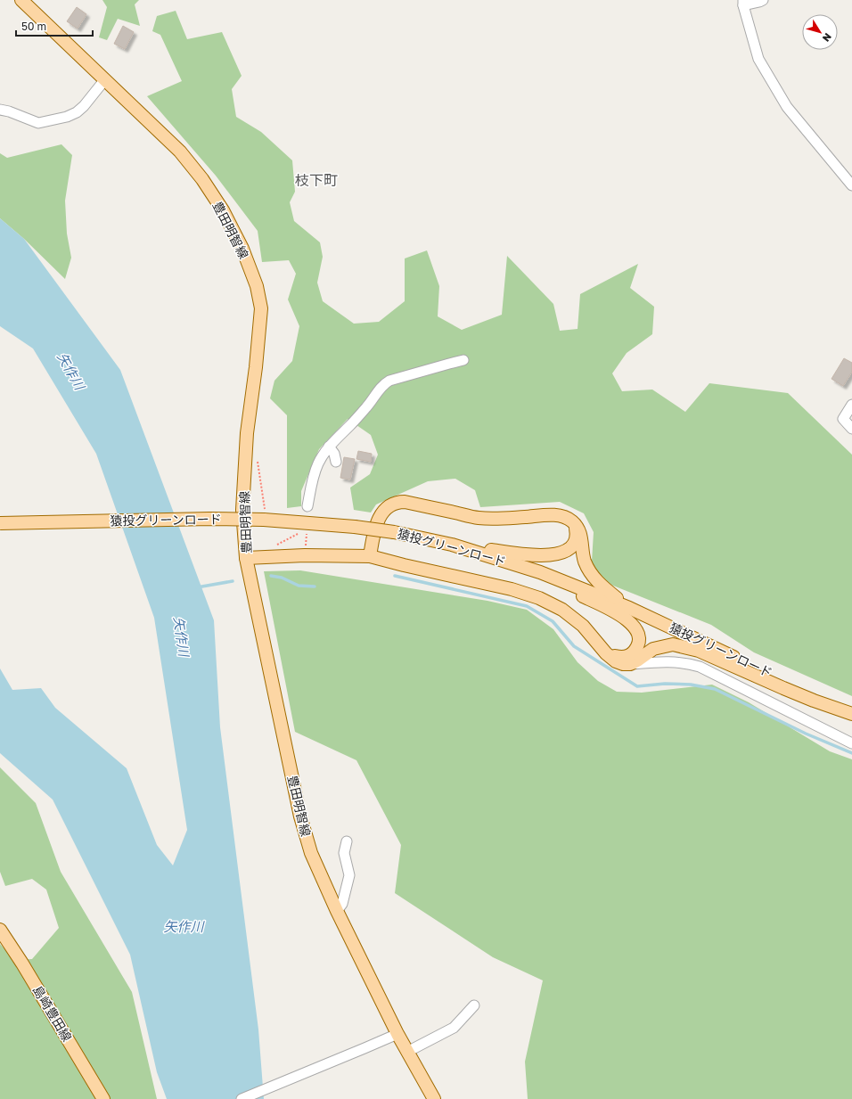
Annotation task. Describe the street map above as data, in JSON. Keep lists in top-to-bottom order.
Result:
{
  "streets": {
    "main road": ["豊田明智線", "猿投グリーンロード", "島崎豊田線"]
  },
  "districts": ["枝下町"],
  "water": ["矢作川"],
  "scale_bar": "50 m",
  "north": "bottom right"
}
